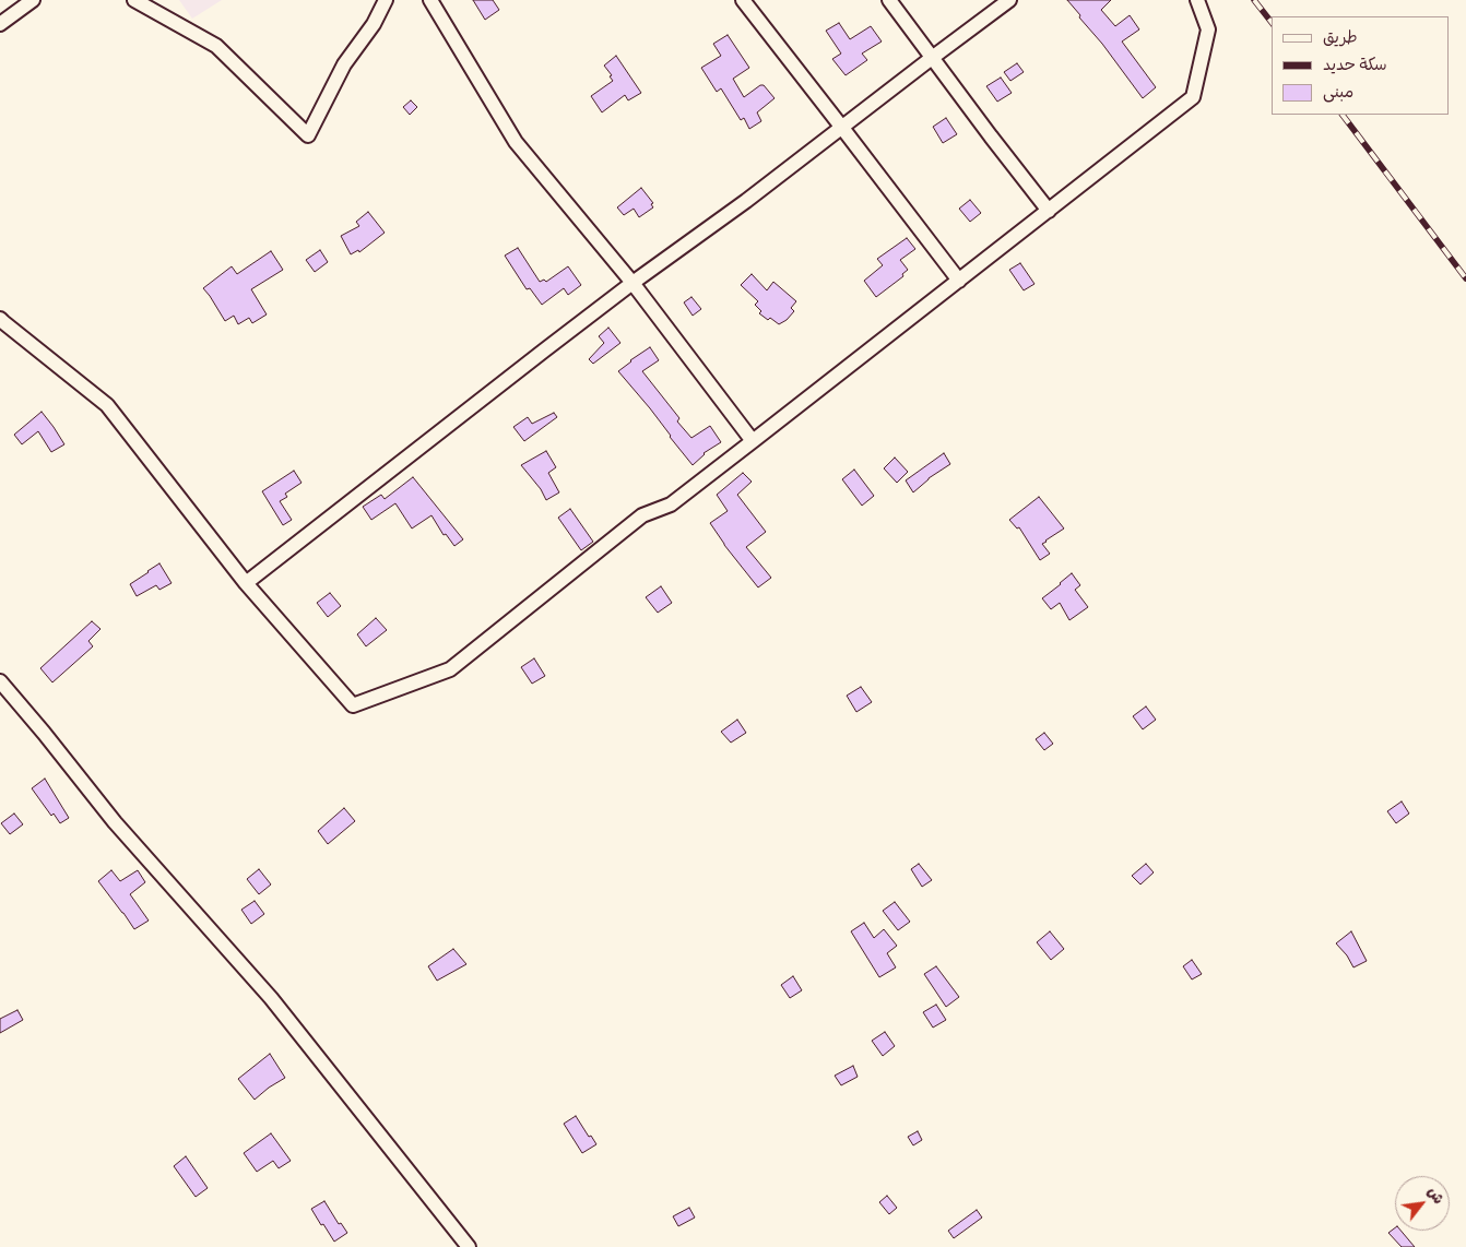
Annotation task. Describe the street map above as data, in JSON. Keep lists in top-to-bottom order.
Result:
{
  "legend": ["طريق", "سكة حديد", "مبنى"],
  "north": "top right"
}
